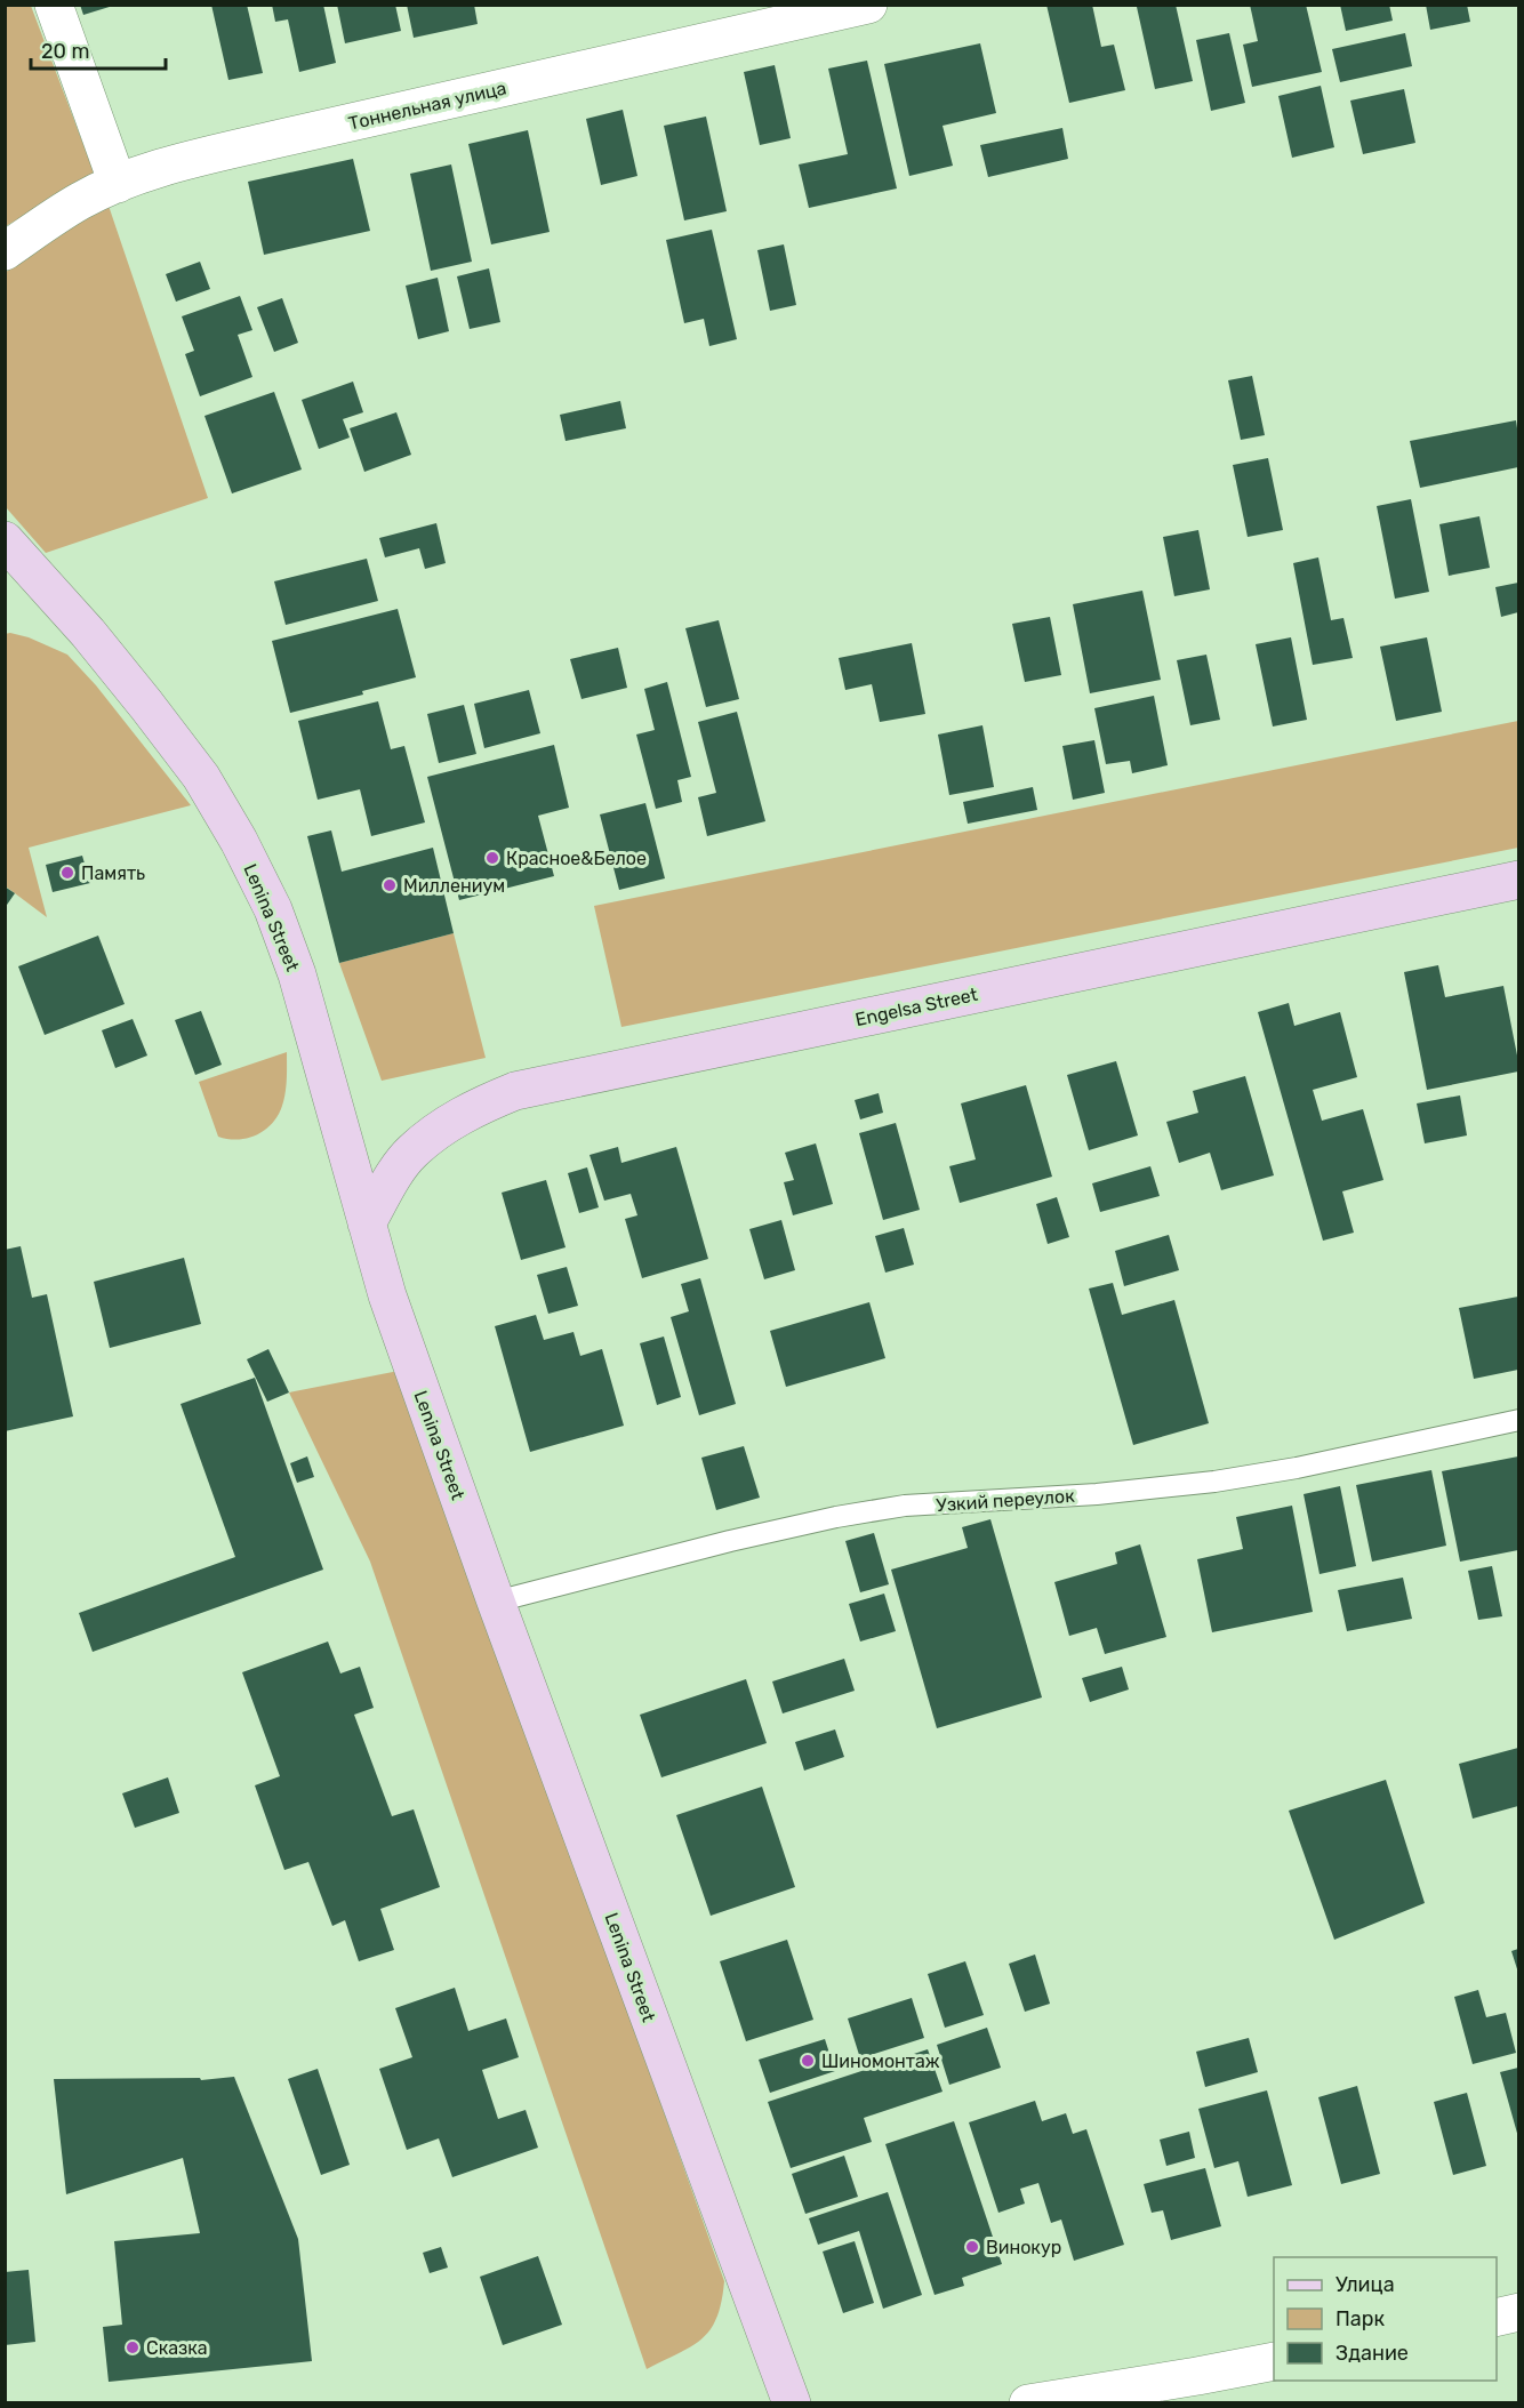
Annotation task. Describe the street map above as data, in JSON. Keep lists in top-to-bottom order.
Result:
{
  "streets": {
    "street": ["Тоннельная улица", "Lenina Street", "Engelsa Street"],
    "lane": ["Узкий переулок"]
  },
  "crossings": [
    ["Lenina Street", "Engelsa Street"],
    ["Lenina Street", "Узкий переулок"]
  ],
  "places": [
    "Красное&Белое",
    "Память",
    "Миллениум",
    "Шиномонтаж",
    "Винокур",
    "Сказка"
  ],
  "legend": ["Улица", "Парк", "Здание"],
  "scale_bar": "20 m"
}
